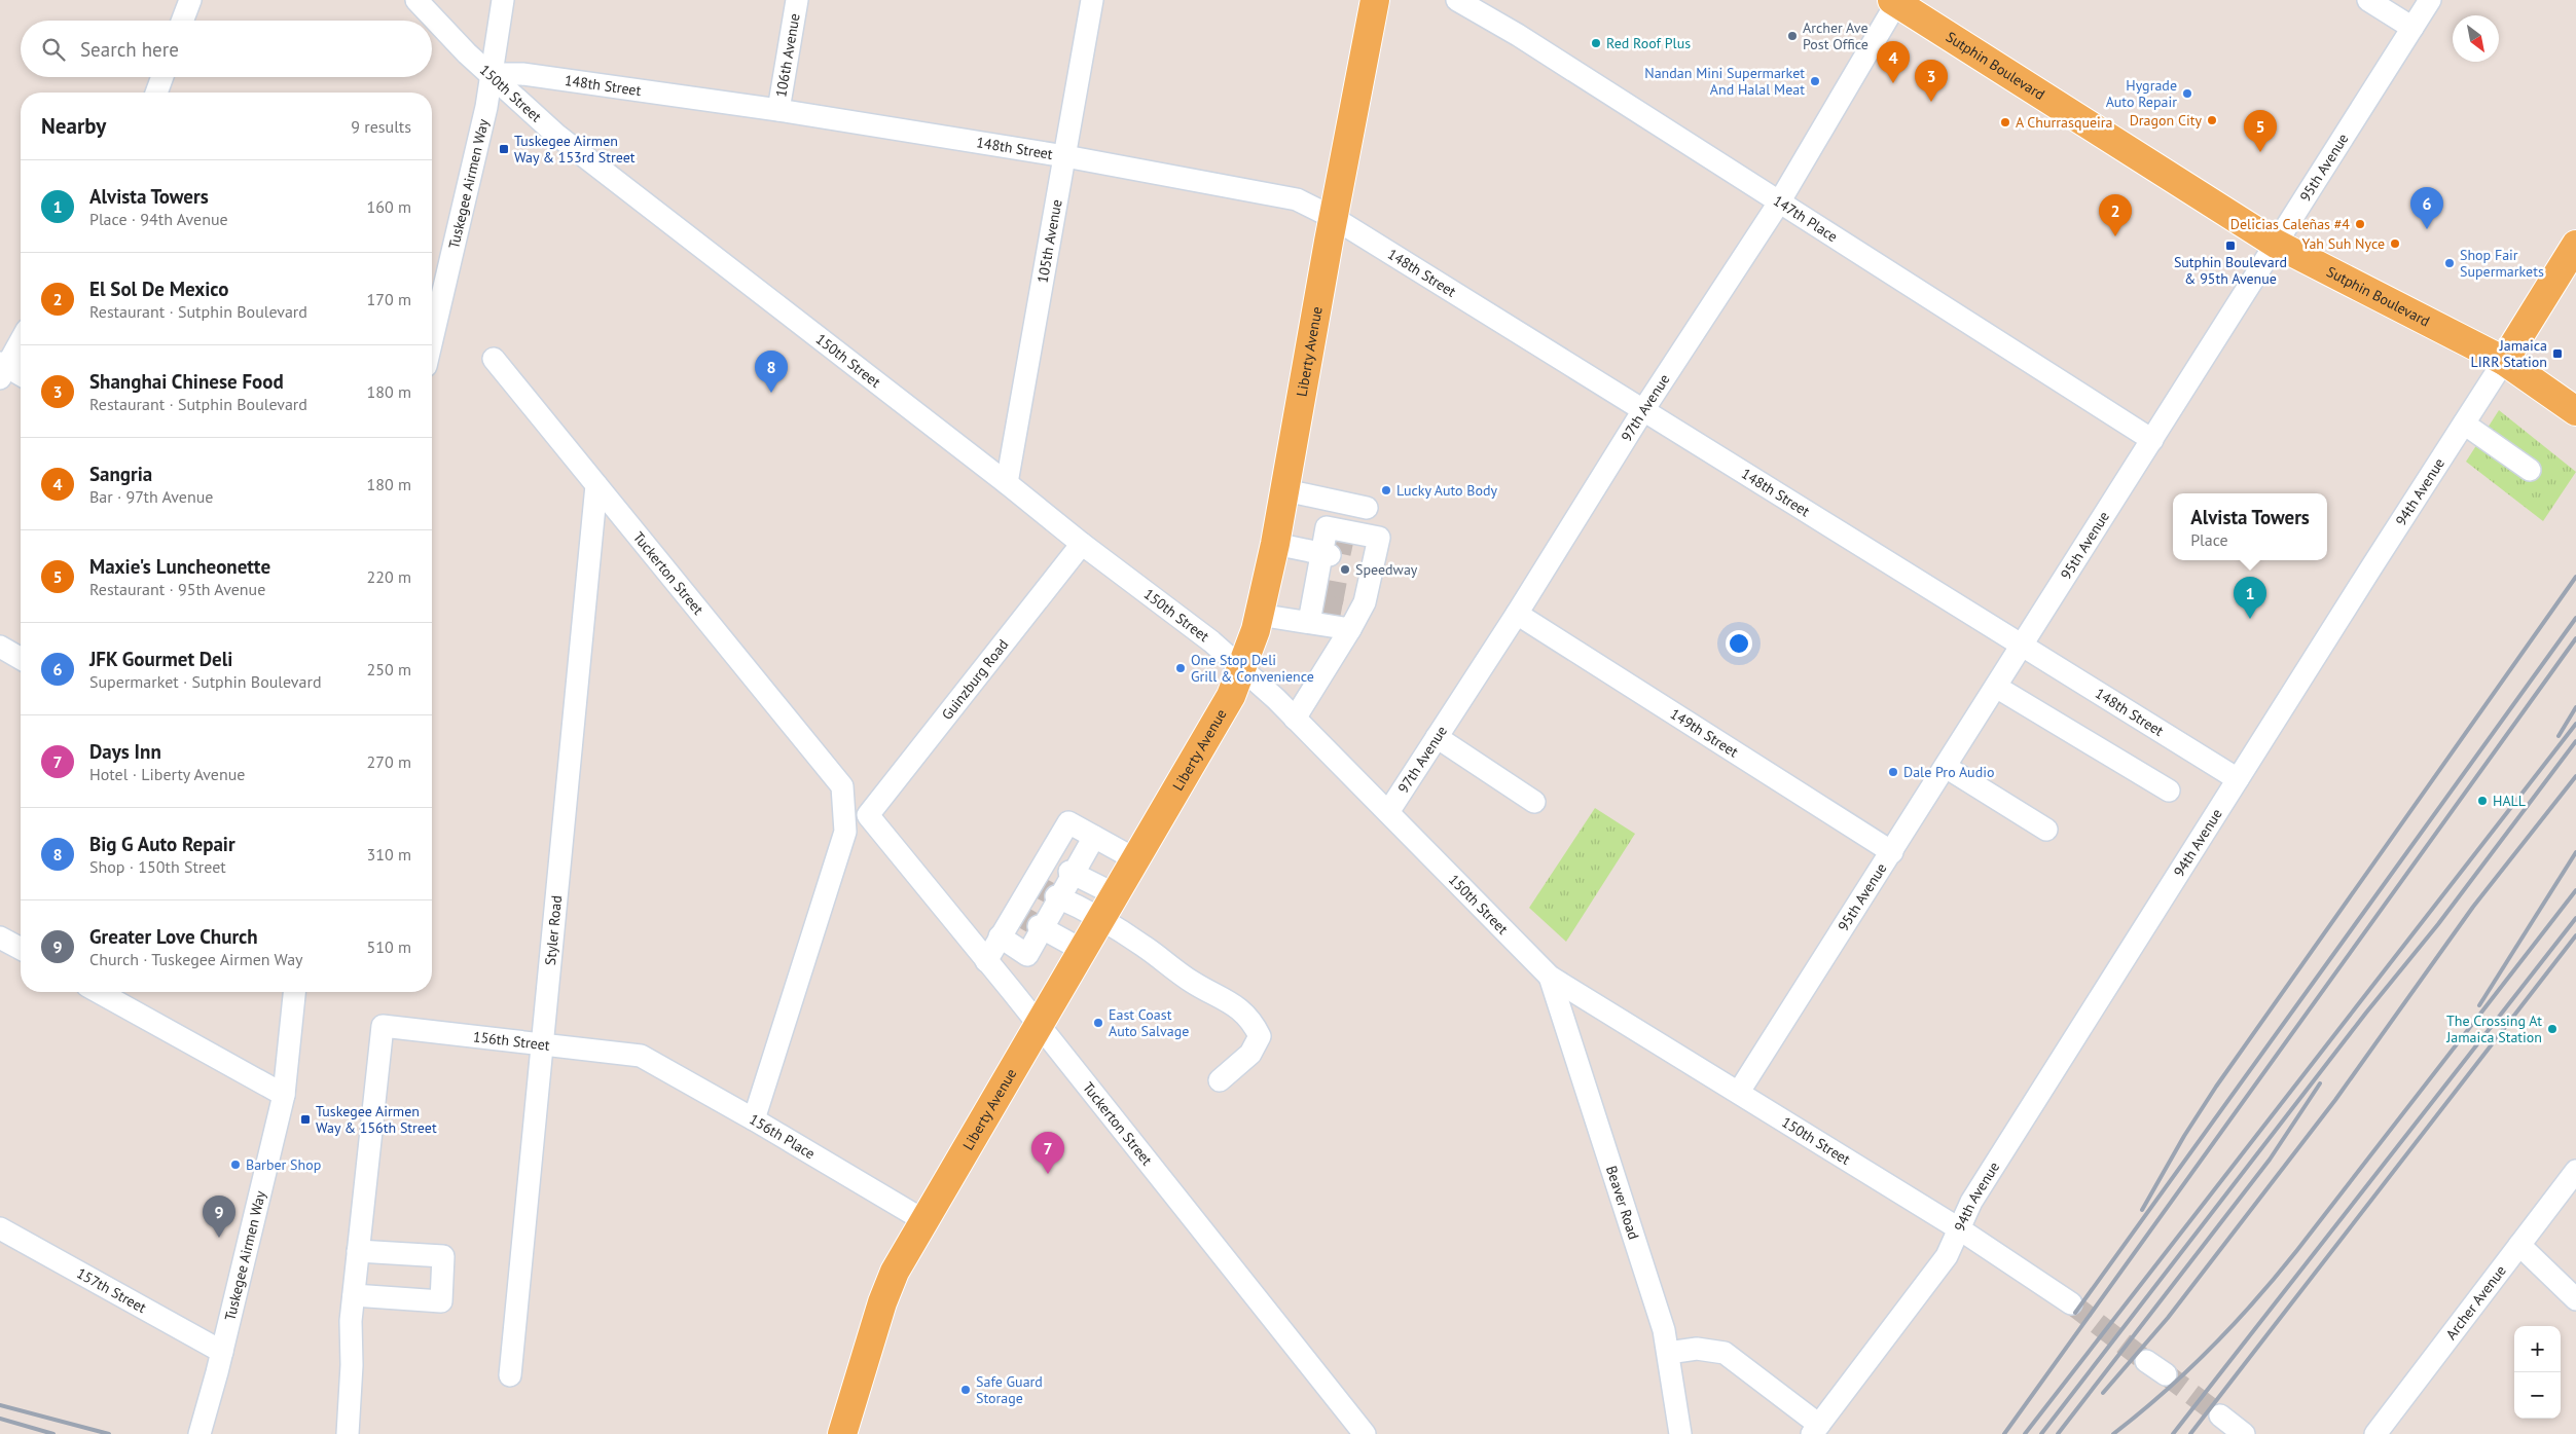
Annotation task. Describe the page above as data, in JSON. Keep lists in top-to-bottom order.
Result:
{
  "streets": {
    "main road": ["Sutphin Boulevard", "Liberty Avenue", "94th Avenue"],
    "street": [
      "106th Avenue",
      "148th Street",
      "150th Street",
      "95th Avenue",
      "Tuskegee Airmen Way",
      "147th Place",
      "105th Avenue",
      "97th Avenue",
      "Tuckerton Street",
      "Guinzburg Road",
      "149th Street",
      "Styler Road",
      "156th Street",
      "156th Place",
      "Beaver Road",
      "157th Street",
      "Archer Avenue"
    ]
  },
  "crossings": [
    ["106th Avenue", "148th Street"],
    ["Sutphin Boulevard", "95th Avenue"],
    ["Sutphin Boulevard", "97th Avenue"],
    ["Sutphin Boulevard", "94th Avenue"],
    ["148th Street", "150th Street"],
    ["148th Street", "95th Avenue"],
    ["148th Street", "Tuskegee Airmen Way"],
    ["148th Street", "105th Avenue"],
    ["148th Street", "Liberty Avenue"],
    ["148th Street", "97th Avenue"],
    ["148th Street", "94th Avenue"],
    ["150th Street", "95th Avenue"],
    ["150th Street", "Tuskegee Airmen Way"],
    ["150th Street", "105th Avenue"],
    ["150th Street", "Liberty Avenue"],
    ["150th Street", "97th Avenue"],
    ["150th Street", "94th Avenue"],
    ["150th Street", "Guinzburg Road"],
    ["150th Street", "Beaver Road"],
    ["95th Avenue", "147th Place"],
    ["95th Avenue", "149th Street"],
    ["Tuskegee Airmen Way", "157th Street"],
    ["147th Place", "97th Avenue"],
    ["Liberty Avenue", "Tuckerton Street"],
    ["Liberty Avenue", "156th Place"],
    ["97th Avenue", "149th Street"],
    ["Tuckerton Street", "Guinzburg Road"],
    ["Tuckerton Street", "Styler Road"],
    ["Tuckerton Street", "156th Place"],
    ["Styler Road", "156th Street"],
    ["156th Street", "156th Place"]
  ],
  "places": {
    "other": [
      "Archer Ave Post Office",
      "Red Roof Plus",
      "Nandan Mini Supermarket And Halal Meat",
      "Hygrade Auto Repair",
      "Dragon City",
      "A Churrasqueira",
      "Delicias Caleñas #4",
      "Yah Suh Nyce",
      "Shop Fair Supermarkets",
      "Lucky Auto Body",
      "Speedway",
      "One Stop Deli Grill & Convenience",
      "Dale Pro Audio",
      "HALL",
      "East Coast Auto Salvage",
      "The Crossing At Jamaica Station",
      "Barber Shop",
      "Safe Guard Storage"
    ],
    "transit": [
      "Tuskegee Airmen Way & 153rd Street",
      "Sutphin Boulevard & 95th Avenue",
      "Jamaica LIRR Station",
      "Tuskegee Airmen Way & 156th Street"
    ]
  },
  "north": "bottom right",
  "page": {
    "search": "Search here",
    "pins": [
      "4",
      "3",
      "5",
      "6",
      "2",
      "8",
      "1",
      "7",
      "9"
    ],
    "heading": ["Nearby", "9 results"],
    "list": [
      {
        "mark": "1",
        "name": "Alvista Towers",
        "note": "Place · 94th Avenue",
        "value": "160 m"
      },
      {
        "mark": "2",
        "name": "El Sol De Mexico",
        "note": "Restaurant · Sutphin Boulevard",
        "value": "170 m"
      },
      {
        "mark": "3",
        "name": "Shanghai Chinese Food",
        "note": "Restaurant · Sutphin Boulevard",
        "value": "180 m"
      },
      {
        "mark": "4",
        "name": "Sangria",
        "note": "Bar · 97th Avenue",
        "value": "180 m"
      },
      {
        "mark": "5",
        "name": "Maxie's Luncheonette",
        "note": "Restaurant · 95th Avenue",
        "value": "220 m"
      },
      {
        "mark": "6",
        "name": "JFK Gourmet Deli",
        "note": "Supermarket · Sutphin Boulevard",
        "value": "250 m"
      },
      {
        "mark": "7",
        "name": "Days Inn",
        "note": "Hotel · Liberty Avenue",
        "value": "270 m"
      },
      {
        "mark": "8",
        "name": "Big G Auto Repair",
        "note": "Shop · 150th Street",
        "value": "310 m"
      },
      {
        "mark": "9",
        "name": "Greater Love Church",
        "note": "Church · Tuskegee Airmen Way",
        "value": "510 m"
      }
    ],
    "popup": ["Alvista Towers", "Place"],
    "map_buttons": ["+", "−"]
  }
}
